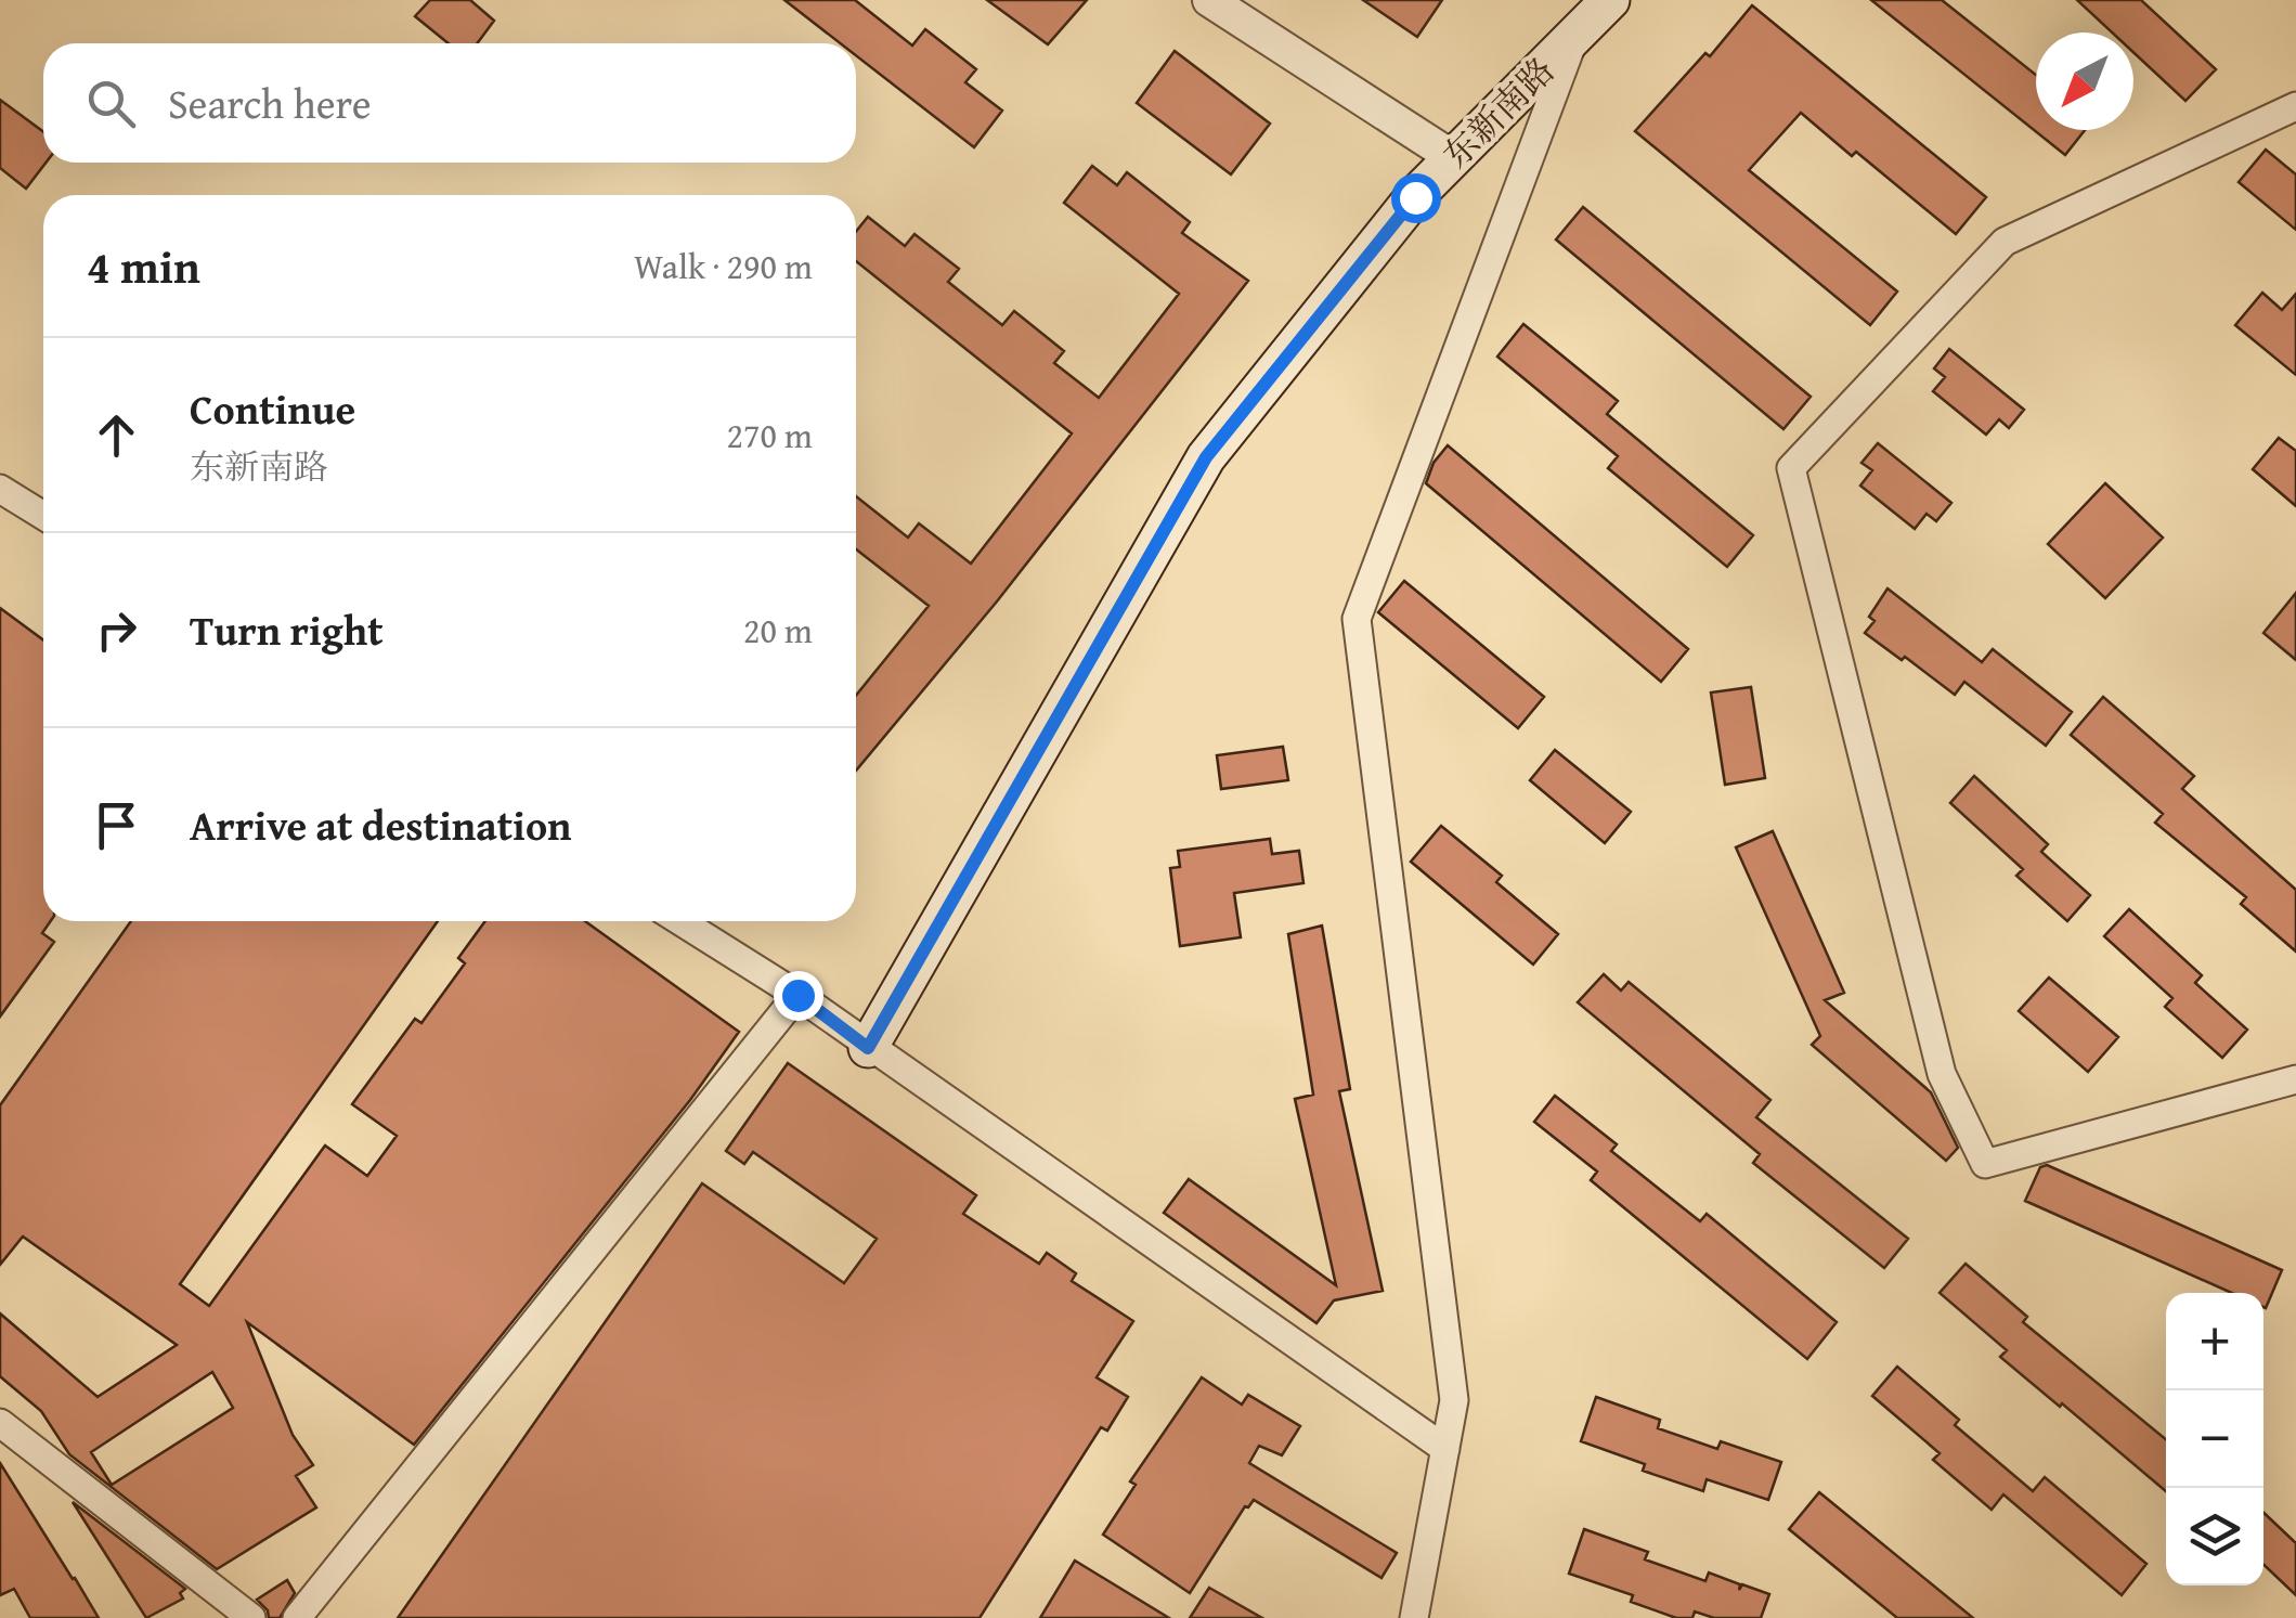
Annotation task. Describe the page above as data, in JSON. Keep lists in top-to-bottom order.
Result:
{
  "streets": {
    "main road": ["东新南路"]
  },
  "north": "bottom left",
  "page": {
    "search": "Search here",
    "heading": ["4 min", "Walk · 290 m"],
    "list": [
      ["Continue", "东新南路", "270 m"],
      ["Turn right", "20 m"],
      "Arrive at destination"
    ],
    "map_buttons": ["+", "−"]
  }
}
